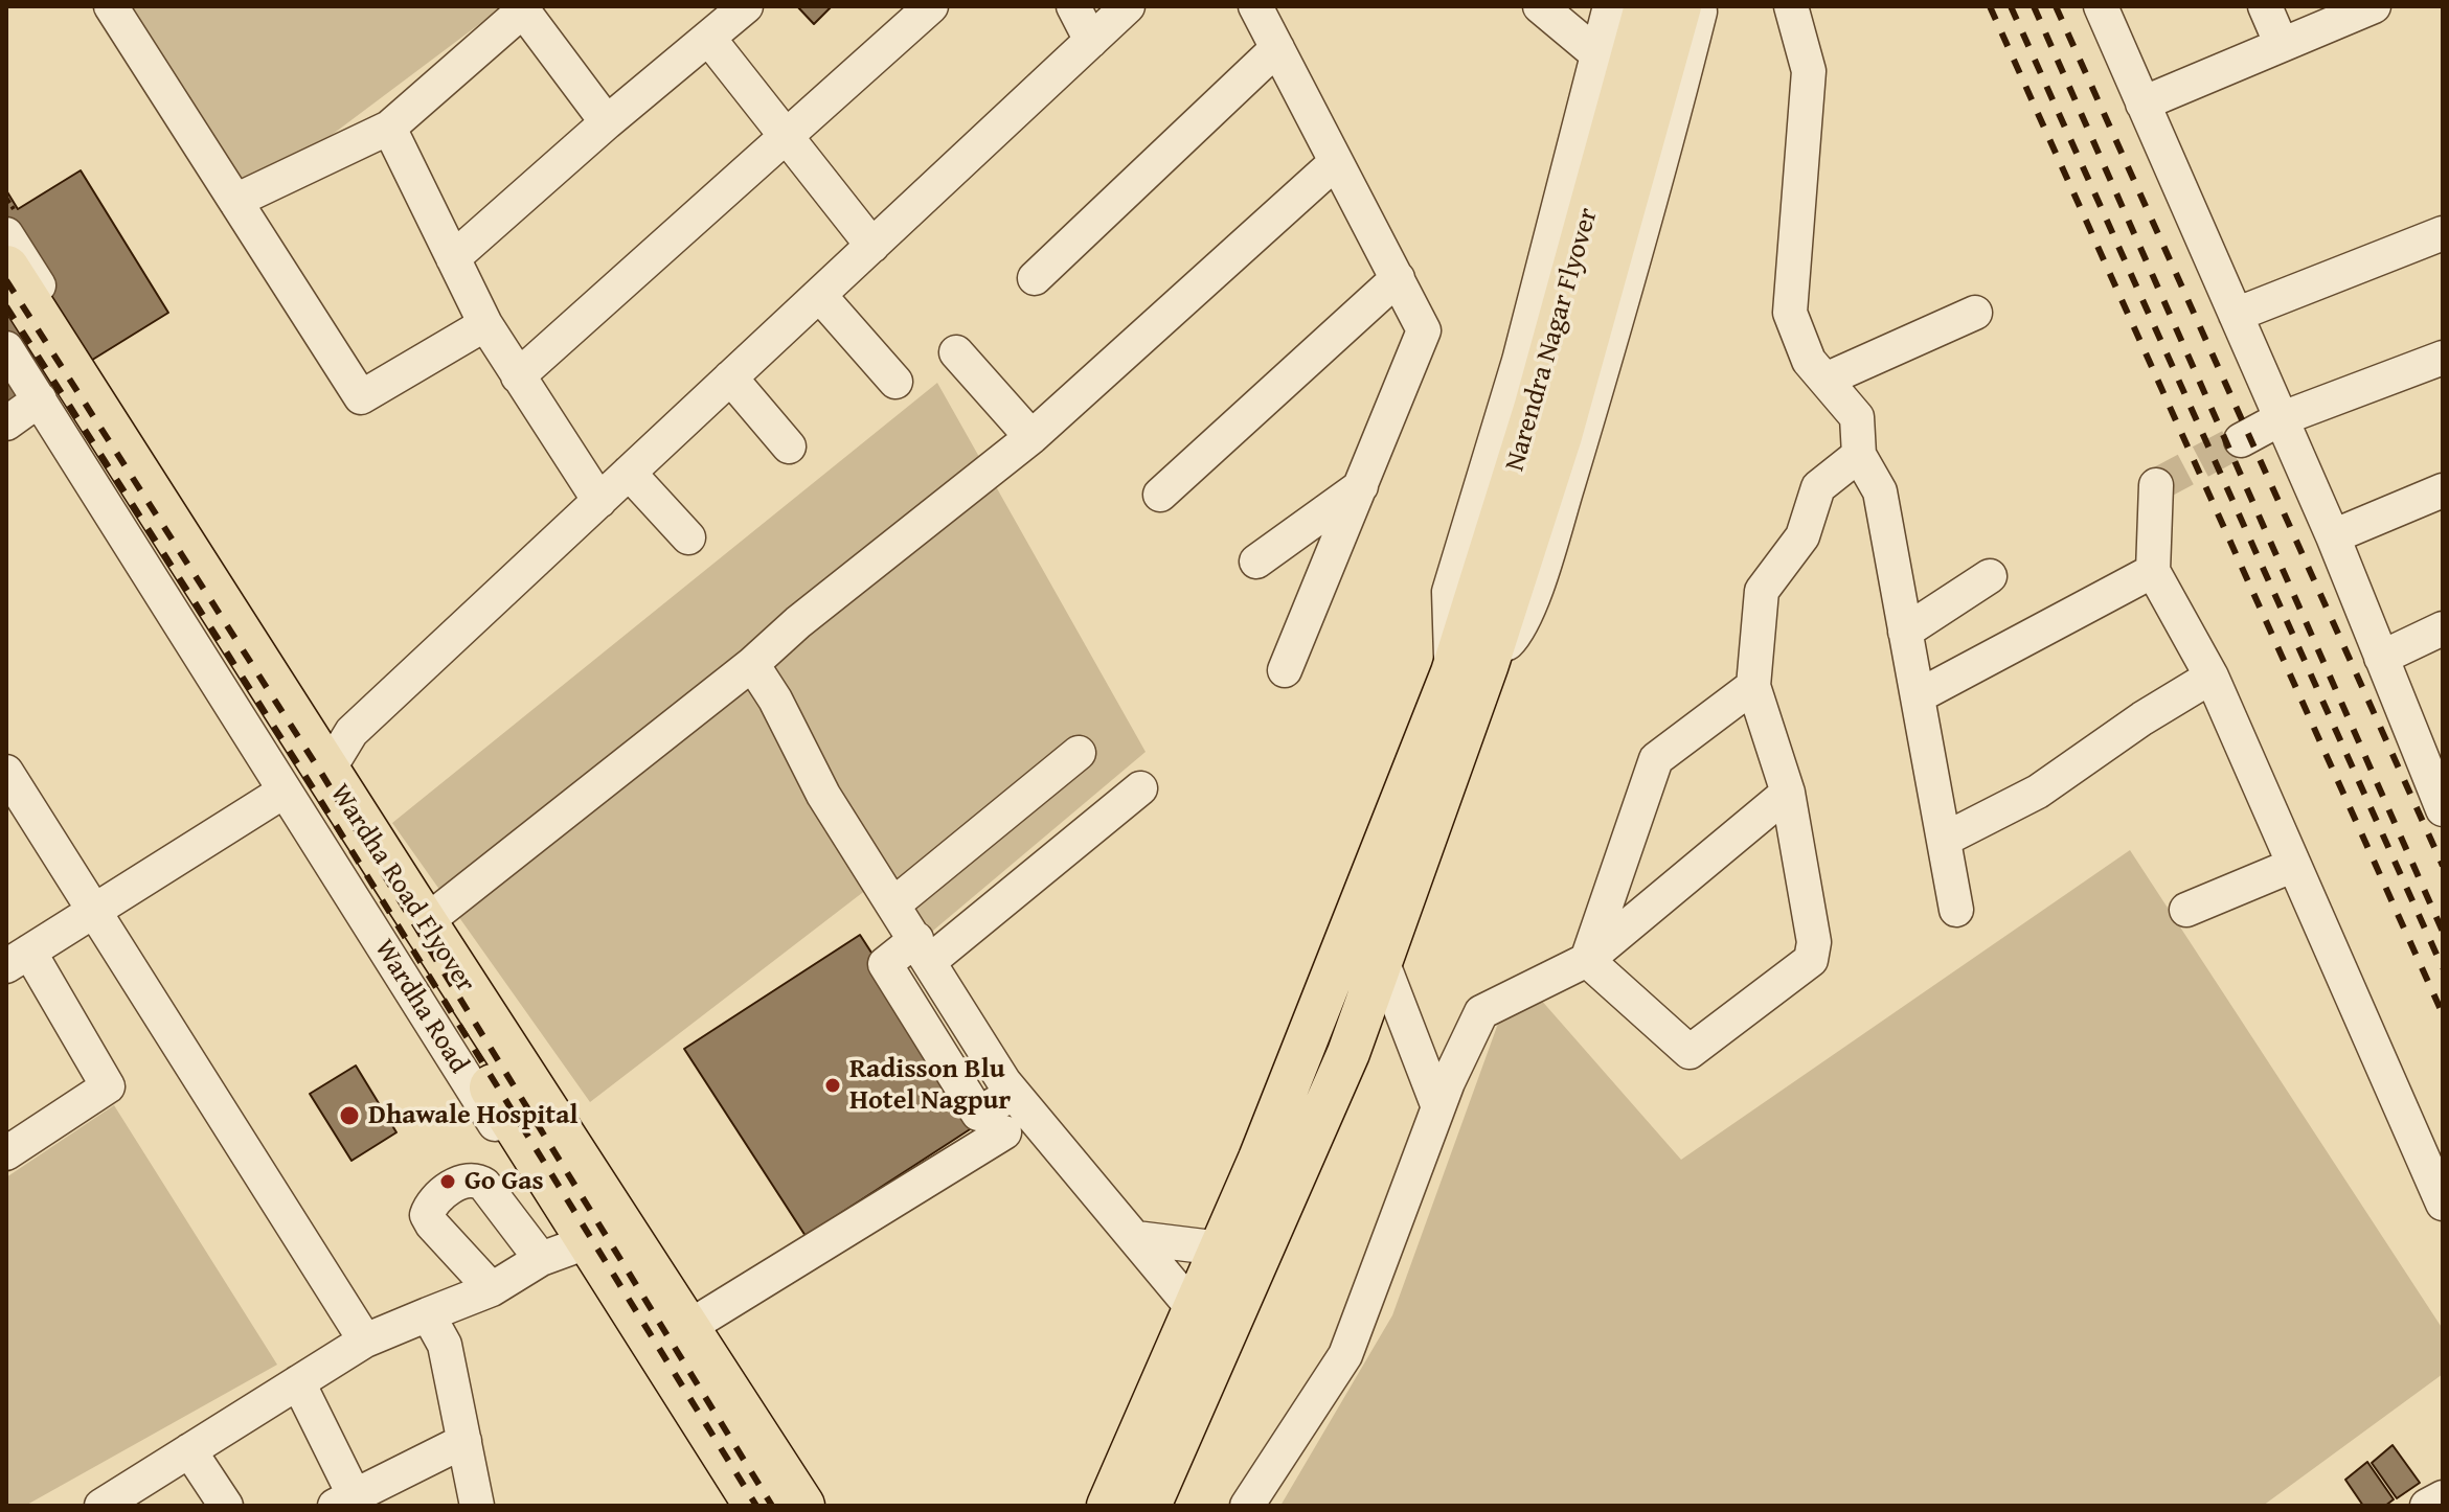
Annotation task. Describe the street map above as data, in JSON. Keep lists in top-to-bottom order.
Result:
{
  "streets": {
    "highway": ["Wardha Road Flyover"],
    "main road": ["Narendra Nagar Flyover"],
    "street": ["Wardha Road"]
  },
  "places": ["Radisson Blu Hotel Nagpur", "Dhawale Hospital", "Go Gas"]
}
